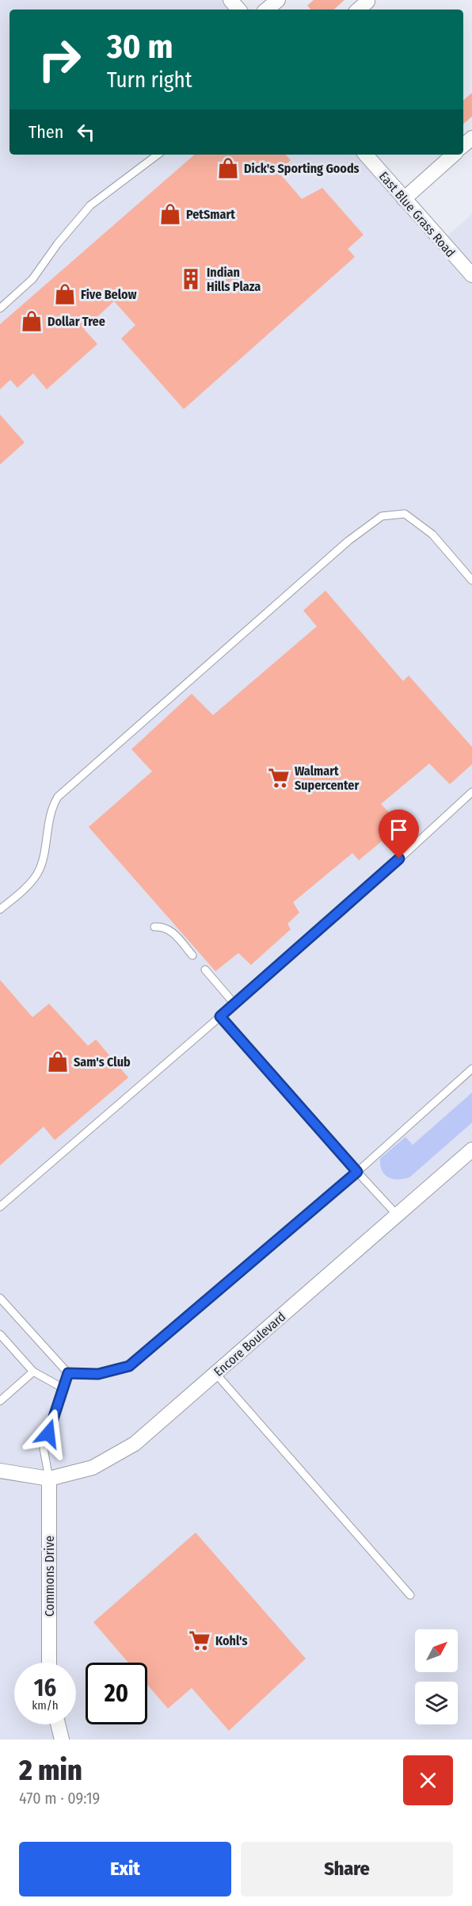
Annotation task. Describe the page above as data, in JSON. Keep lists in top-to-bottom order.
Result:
{
  "streets": {
    "street": ["East Blue Grass Road", "Encore Boulevard", "Commons Drive"]
  },
  "crossings": [
    ["Encore Boulevard", "Commons Drive"]
  ],
  "places": {
    "shop": [
      "Dick's Sporting Goods",
      "PetSmart",
      "Five Below",
      "Dollar Tree",
      "Sam's Club"
    ],
    "building": ["Indian Hills Plaza"],
    "supermarket": ["Walmart Supercenter", "Kohl's"]
  },
  "north": "top right",
  "page": {
    "turn": ["30 m", "Turn right"],
    "then": "Then",
    "speed": "16 km/h",
    "limit": "20",
    "heading": ["2 min", "470 m · 09:19"],
    "buttons": ["Exit", "Share"]
  }
}
